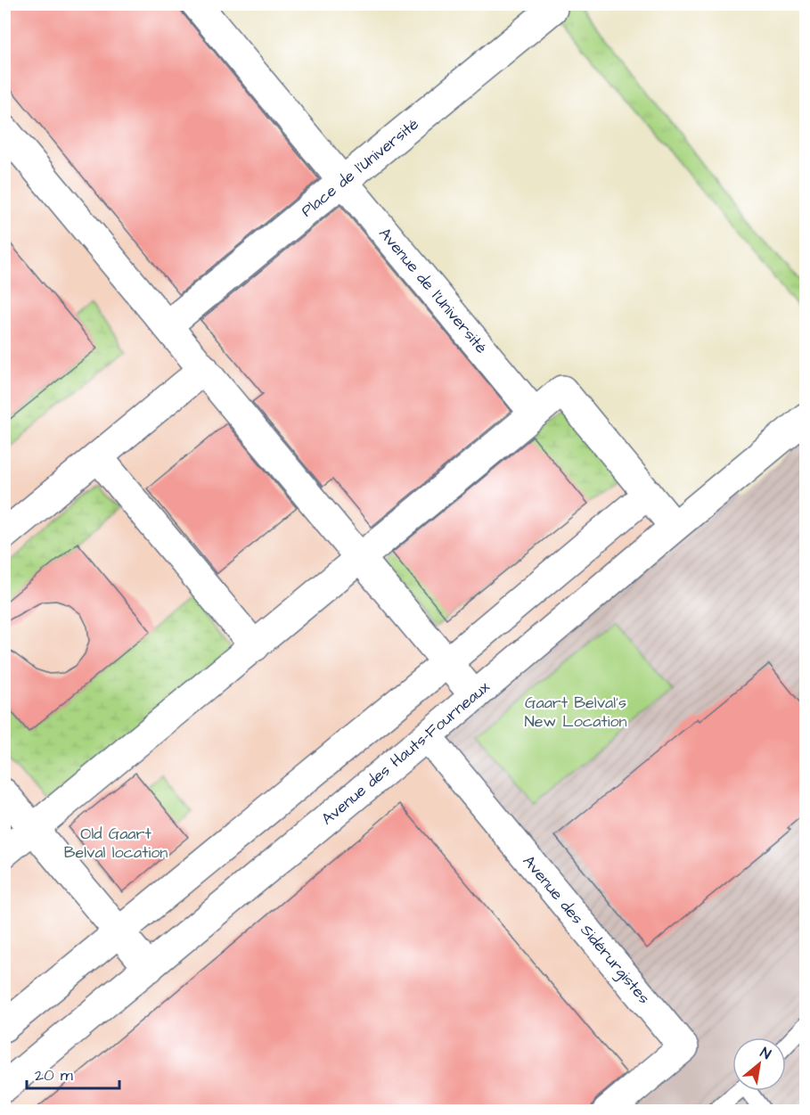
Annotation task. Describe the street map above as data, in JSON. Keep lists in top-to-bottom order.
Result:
{
  "streets": {
    "street": [
      "Place de l'Université",
      "Avenue de l'Université",
      "Avenue des Hauts-Fourneaux",
      "Avenue des Sidérurgistes"
    ]
  },
  "crossings": [
    ["Place de l'Université", "Avenue de l'Université"],
    ["Avenue des Hauts-Fourneaux", "Avenue des Sidérurgistes"]
  ],
  "parks": ["Gaart Belval's New Location", "Old Gaart Belval location"],
  "scale_bar": "20 m",
  "north": "top right"
}
